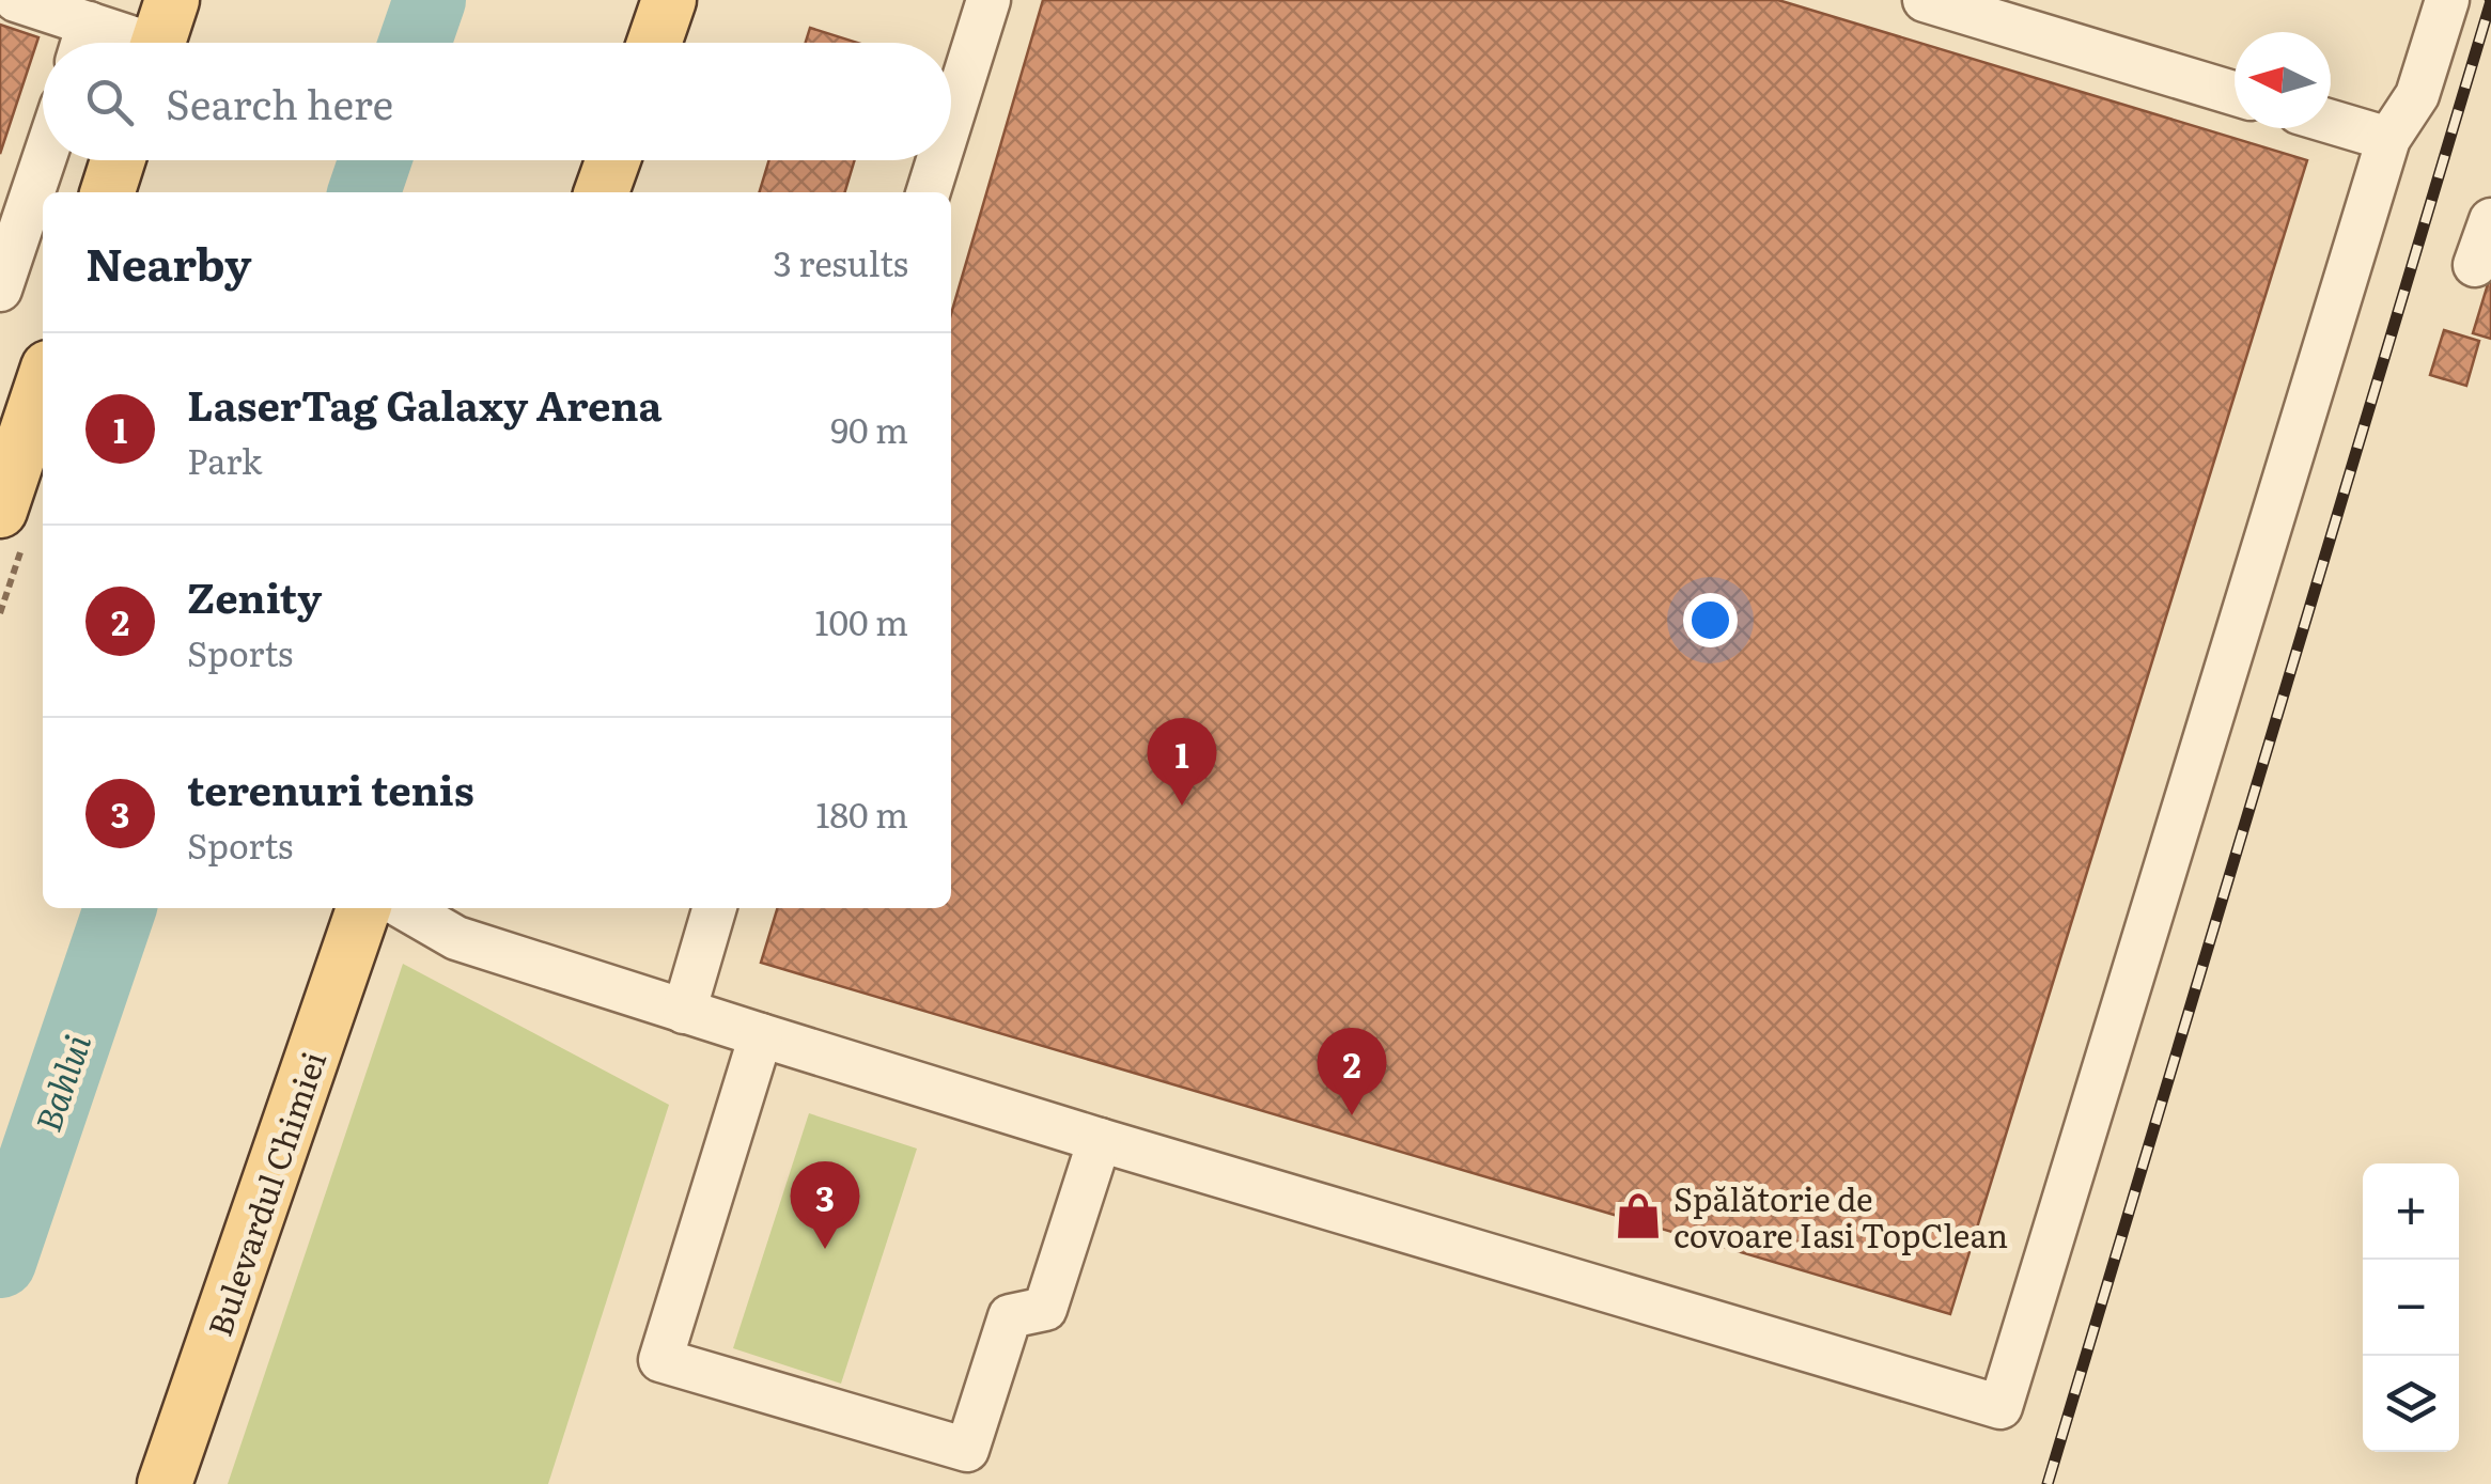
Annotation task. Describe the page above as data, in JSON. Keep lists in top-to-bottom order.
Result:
{
  "streets": {
    "main road": ["Bulevardul Chimiei"]
  },
  "water": ["Bahlui"],
  "places": {
    "shop": ["Spălătorie de covoare Iasi TopClean"]
  },
  "north": "left",
  "page": {
    "search": "Search here",
    "heading": ["Nearby", "3 results"],
    "list": [
      {
        "mark": "1",
        "name": "LaserTag Galaxy Arena",
        "note": "Park",
        "value": "90 m"
      },
      {
        "mark": "2",
        "name": "Zenity",
        "note": "Sports",
        "value": "100 m"
      },
      {
        "mark": "3",
        "name": "terenuri tenis",
        "note": "Sports",
        "value": "180 m"
      }
    ],
    "pins": ["1", "2", "3"],
    "map_buttons": ["+", "−"]
  }
}
